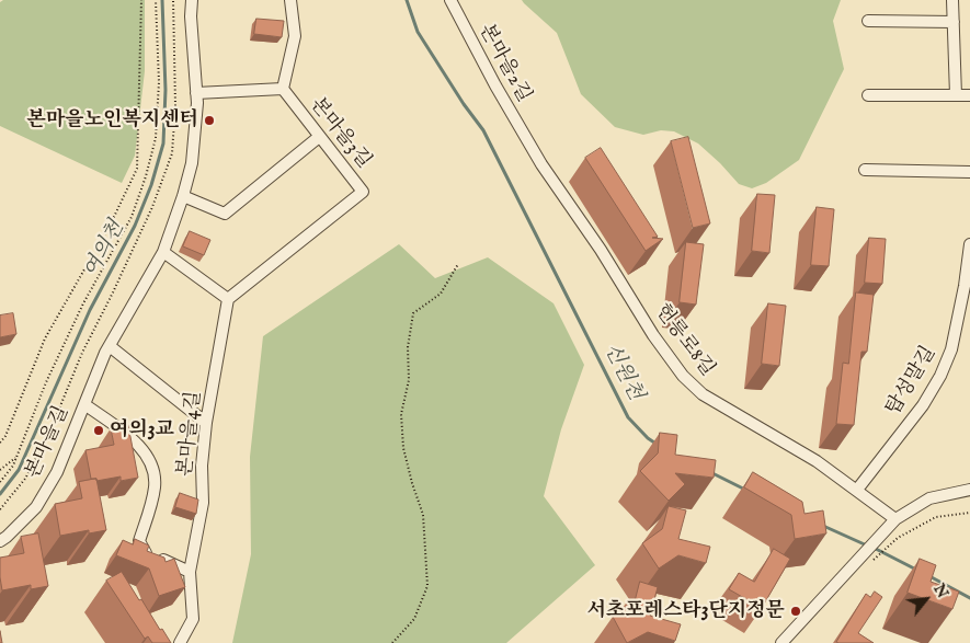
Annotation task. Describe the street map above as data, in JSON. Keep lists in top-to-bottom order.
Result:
{
  "streets": {
    "street": [
      "본마을2길",
      "본마을3길",
      "헌릉로8길",
      "탑성말길",
      "본마을4길",
      "본마을길"
    ]
  },
  "crossings": [
    ["본마을2길", "헌릉로8길"],
    ["본마을3길", "본마을4길"],
    ["헌릉로8길", "탑성말길"]
  ],
  "water": ["여의천", "신원천"],
  "places": ["본마을노인복지센터", "여의3교", "서초포레스타3단지정문"],
  "north": "top right"
}
